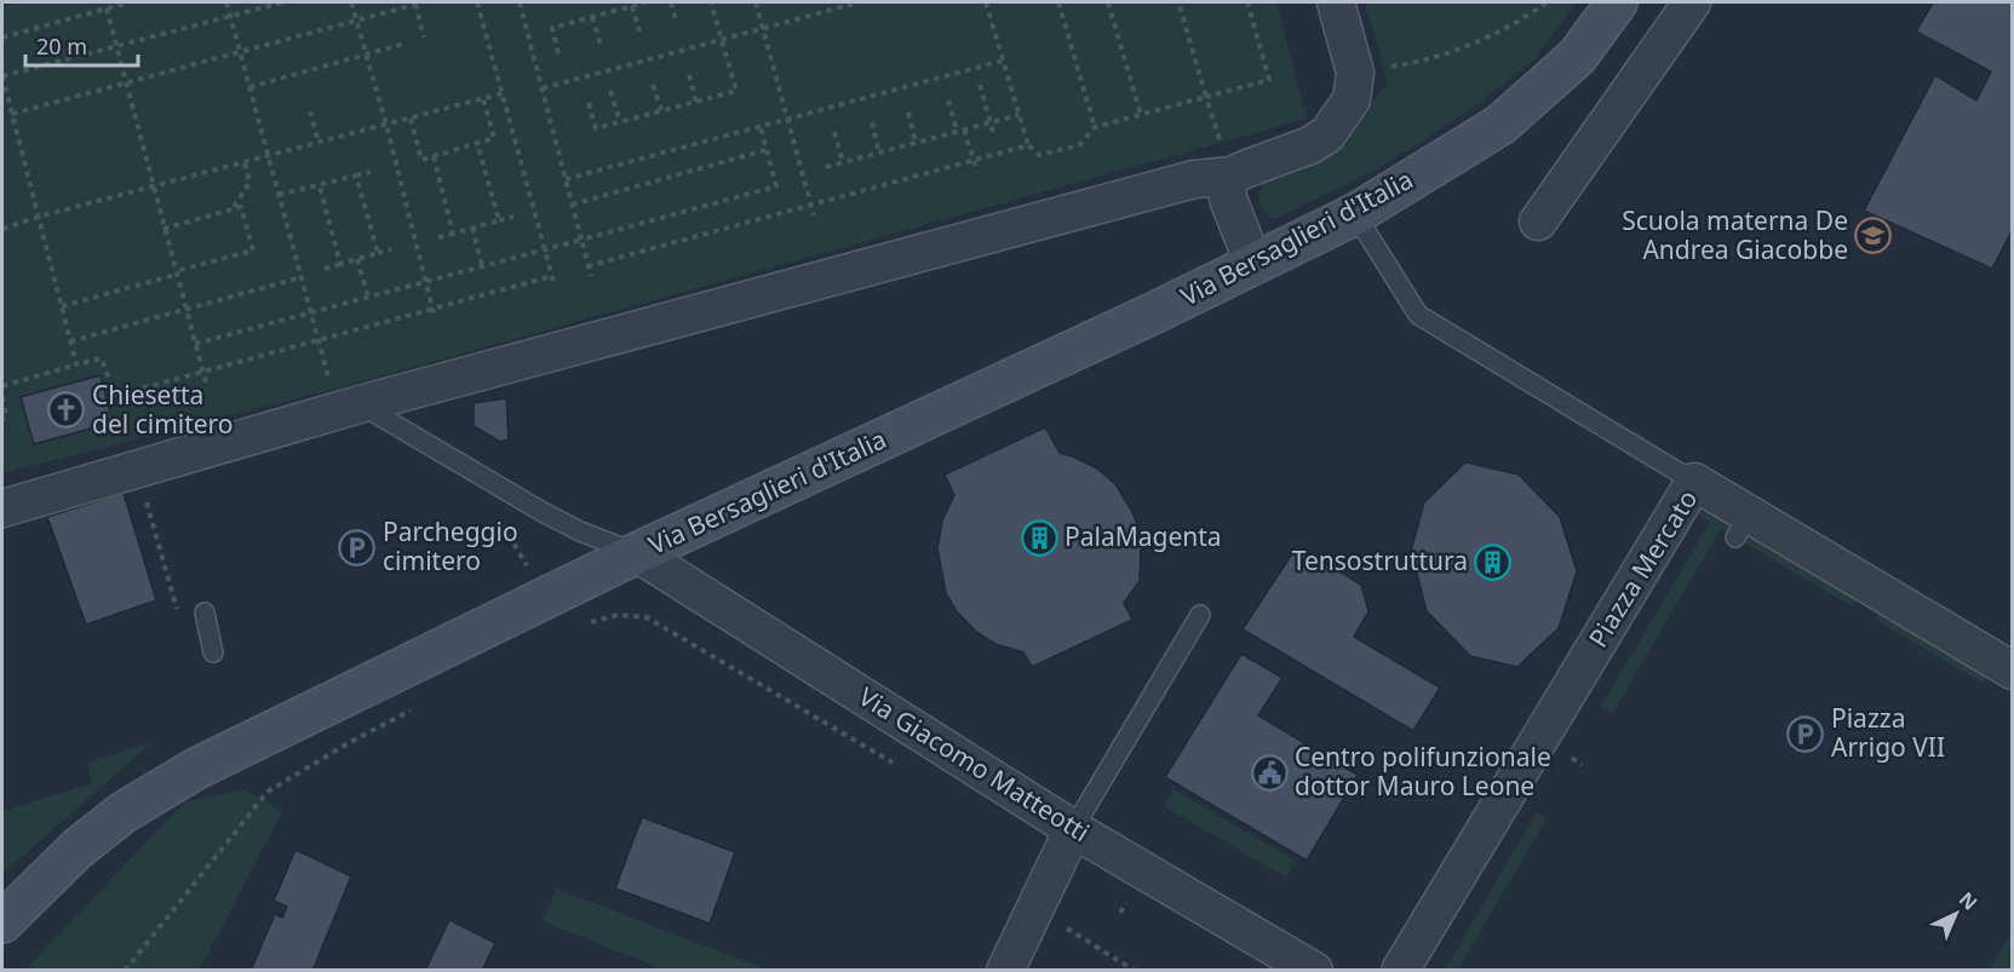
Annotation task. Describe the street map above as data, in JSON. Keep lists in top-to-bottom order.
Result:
{
  "streets": {
    "street": ["Via Bersaglieri d'Italia", "Piazza Mercato", "Via Giacomo Matteotti"]
  },
  "crossings": [
    ["Via Bersaglieri d'Italia", "Via Giacomo Matteotti"]
  ],
  "places": {
    "school or university": ["Scuola materna De Andrea Giacobbe"],
    "church": ["Chiesetta del cimitero"],
    "building": ["PalaMagenta", "Tensostruttura"],
    "parking": ["Parcheggio cimitero", "Piazza Arrigo VII"],
    "public building": ["Centro polifunzionale dottor Mauro Leone"]
  },
  "scale_bar": "20 m",
  "north": "top right"
}
